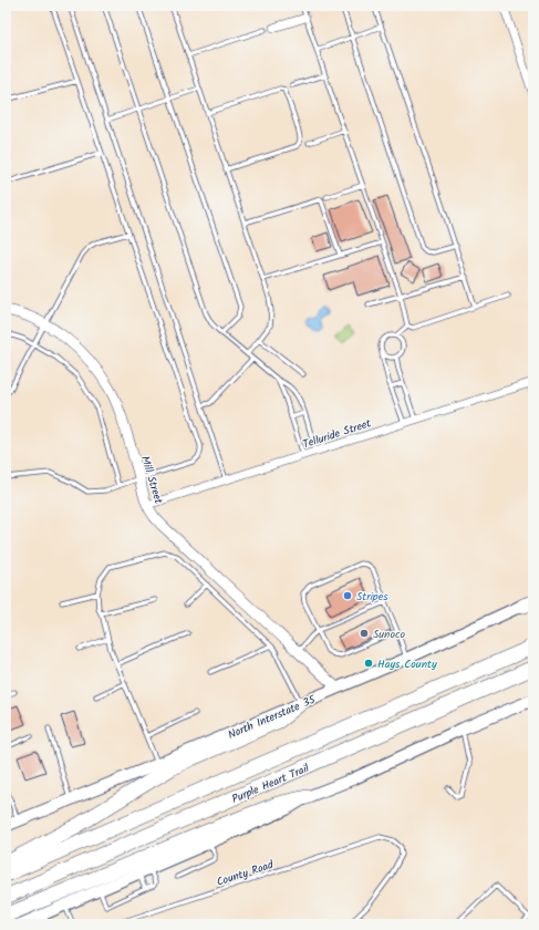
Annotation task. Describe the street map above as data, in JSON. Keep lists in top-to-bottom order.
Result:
{
  "streets": {
    "highway": ["Purple Heart Trail"],
    "main road": ["North Interstate 35"],
    "street": ["Telluride Street", "Mill Street"],
    "lane": ["County Road"]
  },
  "crossings": [
    ["Telluride Street", "Mill Street"],
    ["Mill Street", "North Interstate 35"]
  ],
  "places": ["Stripes", "Sunoco", "Hays County"]
}
